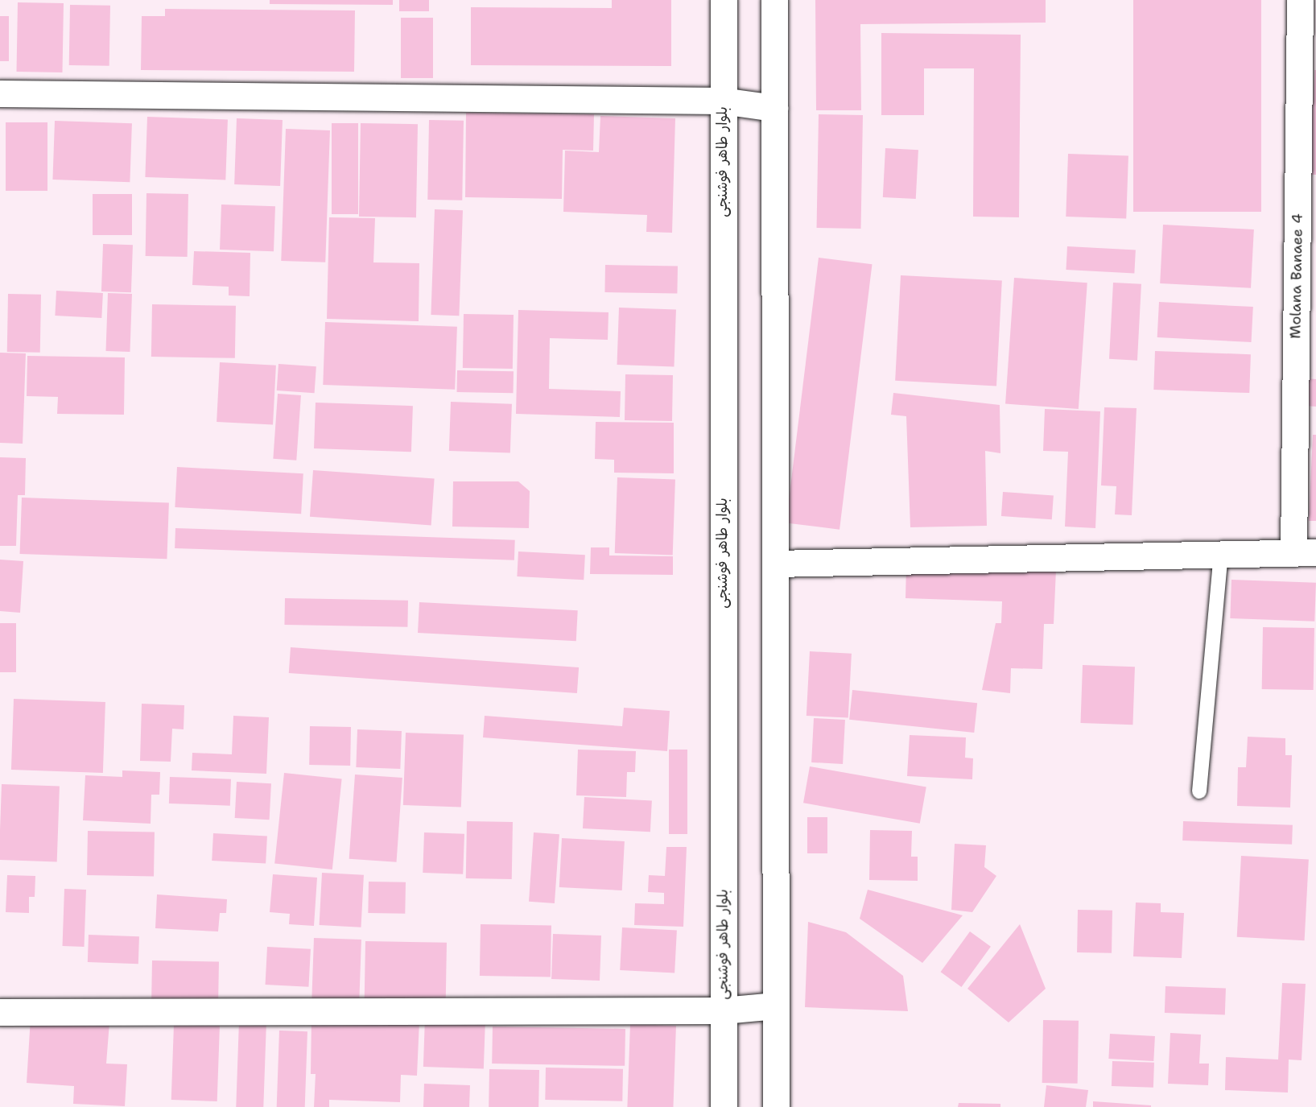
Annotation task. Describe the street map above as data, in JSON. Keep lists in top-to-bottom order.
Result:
{
  "streets": {
    "street": ["بلوار طاهر فوشنجی", "Molana Banaee 4"]
  }
}
